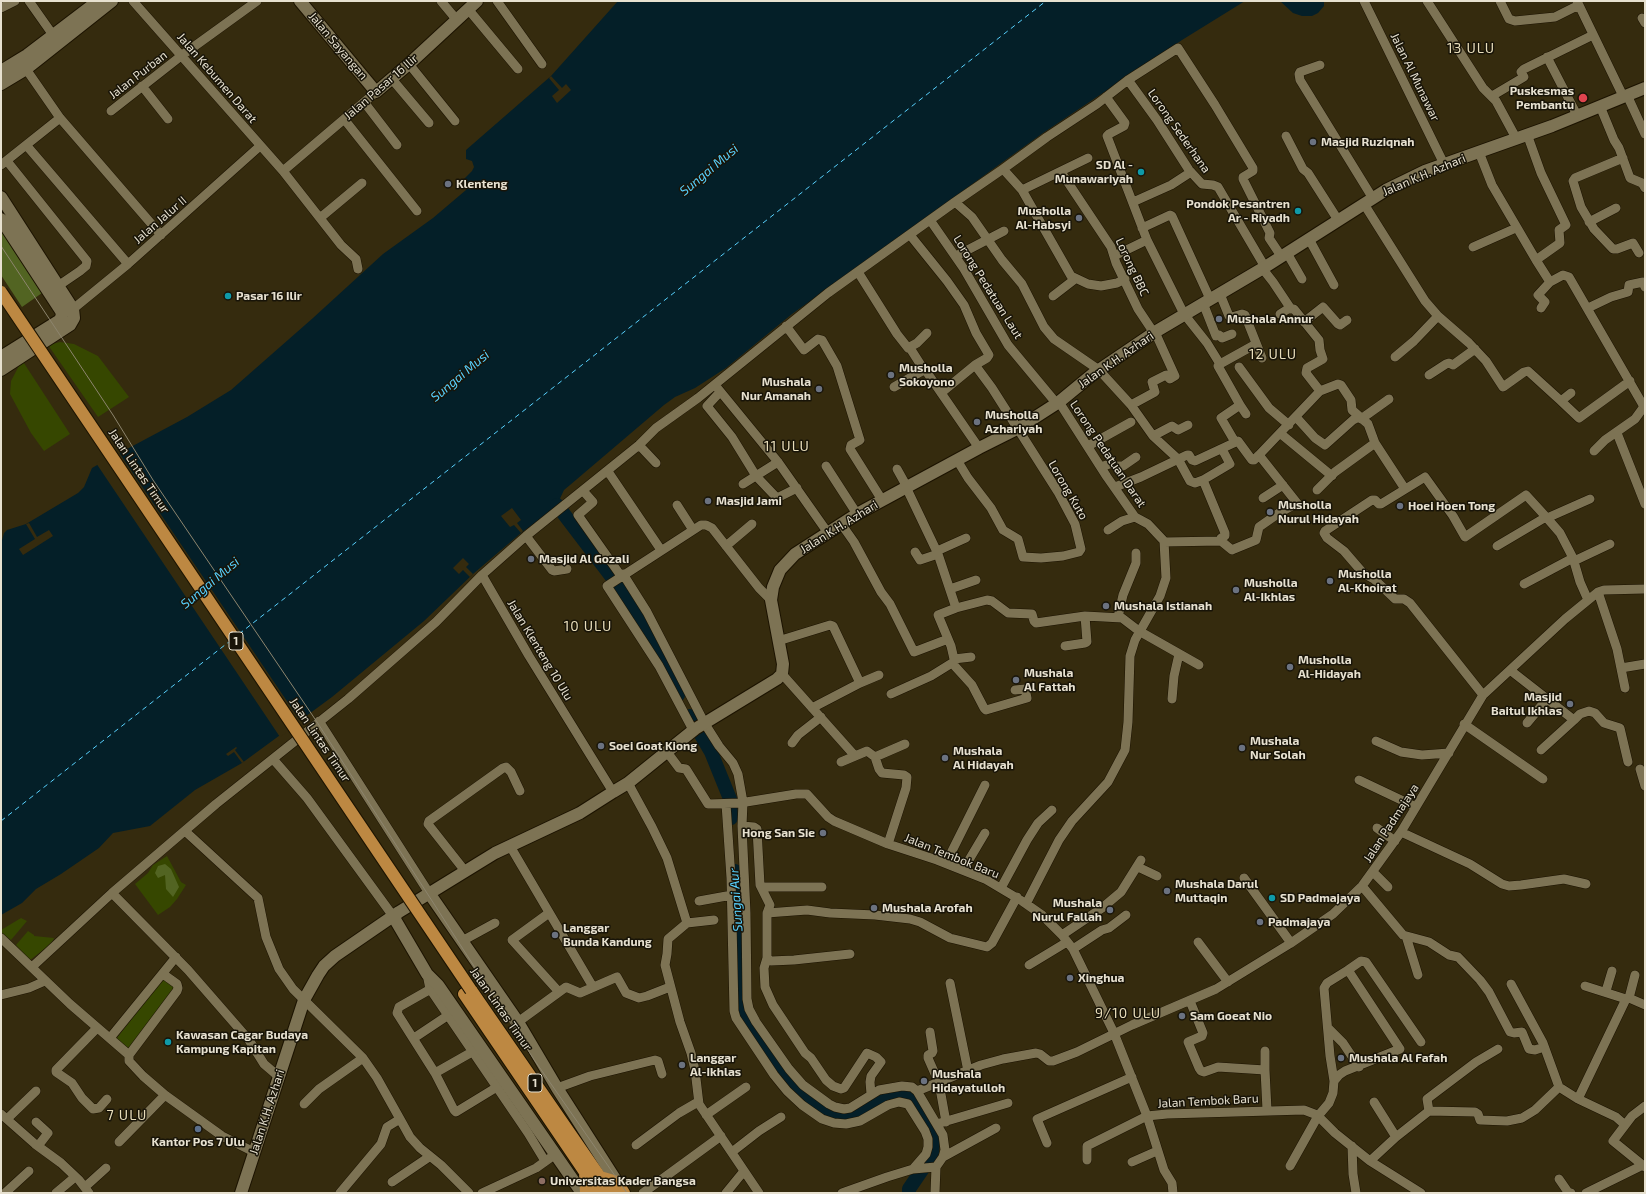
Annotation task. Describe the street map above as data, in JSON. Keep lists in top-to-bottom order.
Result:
{
  "streets": {
    "highway": ["Jalan Lintas Timur", "1"],
    "street": [
      "Jalan Sayangan",
      "Jalan Purban",
      "Jalan Al Munawar",
      "Jalan Kebumen Darat",
      "Jalan Pasar 16 Ilir",
      "Lorong Sederhana",
      "Jalan K.H. Azhari",
      "Jalan Jalur II",
      "Lorong BBC",
      "Lorong Pedatuan Laut",
      "Lorong Pedatuan Darat",
      "Lorong Kuto",
      "Jalan Klenteng 10 Ulu",
      "Jalan Padmajaya",
      "Jalan Tembok Baru"
    ]
  },
  "crossings": [
    ["Jalan Sayangan", "Jalan Pasar 16 Ilir"],
    ["Jalan Purban", "Jalan Kebumen Darat"],
    ["Jalan Al Munawar", "Jalan K.H. Azhari"],
    ["Jalan Kebumen Darat", "Jalan Pasar 16 Ilir"],
    ["Jalan Kebumen Darat", "Jalan Jalur II"],
    ["Lorong Sederhana", "Jalan K.H. Azhari"],
    ["Jalan K.H. Azhari", "Lorong BBC"],
    ["Jalan K.H. Azhari", "Lorong Pedatuan Laut"],
    ["Jalan K.H. Azhari", "Lorong Pedatuan Darat"],
    ["Jalan K.H. Azhari", "Lorong Kuto"],
    ["Jalan K.H. Azhari", "Jalan Klenteng 10 Ulu"],
    ["Lorong Pedatuan Laut", "Lorong Pedatuan Darat"],
    ["Jalan Padmajaya", "Jalan Tembok Baru"]
  ],
  "districts": [
    "13 ULU",
    "12 ULU",
    "11 ULU",
    "10 ULU",
    "9/10 ULU",
    "7 ULU"
  ],
  "water": ["Sungai Musi", "Sungai Aur"],
  "places": [
    "Puskesmas Pembantu",
    "Masjid Ruziqnah",
    "SD Al - Munawariyah",
    "Klenteng",
    "Pondok Pesantren Ar - Riyadh",
    "Musholla Al-Habsyi",
    "Pasar 16 Ilir",
    "Mushala Annur",
    "Musholla Sokoyono",
    "Mushala Nur Amanah",
    "Musholla Azhariyah",
    "Masjid Jami",
    "Hoei Hoen Tong",
    "Musholla Nurul Hidayah",
    "Masjid Al Gozali",
    "Musholla Al-Khoirat",
    "Musholla Al-Ikhlas",
    "Mushala Istianah",
    "Musholla Al-Hidayah",
    "Mushala Al Fattah",
    "Masjid Baitul Ikhlas",
    "Soei Goat Kiong",
    "Mushala Nur Solah",
    "Mushala Al Hidayah",
    "Hong San Sie",
    "Mushala Darul Muttaqin",
    "SD Padmajaya",
    "Mushala Arofah",
    "Mushala Nurul Fallah",
    "Padmajaya",
    "Langgar Bunda Kandung",
    "Xinghua",
    "Sam Goeat Nio",
    "Kawasan Cagar Budaya Kampung Kapitan",
    "Mushala Al Fafah",
    "Langgar Al-Ikhlas",
    "Mushala Hidayatulloh",
    "Kantor Pos 7 Ulu",
    "Universitas Kader Bangsa"
  ]
}
